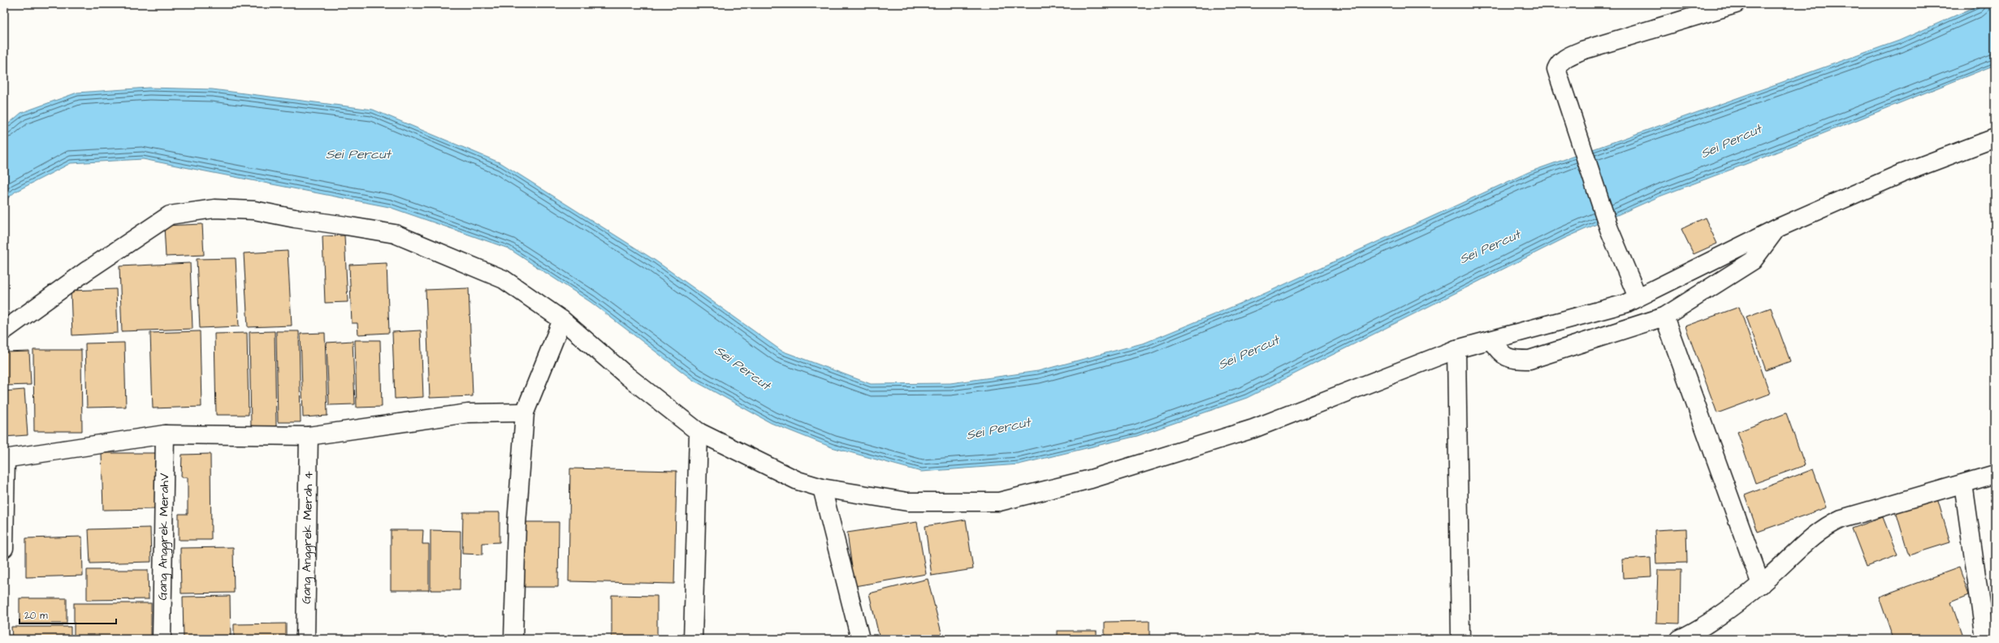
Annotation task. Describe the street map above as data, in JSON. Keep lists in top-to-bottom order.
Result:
{
  "streets": {
    "street": ["Gang Anggrek MerahV", "Gang Anggrek Merah 4"]
  },
  "water": ["Sei Percut"],
  "scale_bar": "20 m"
}
